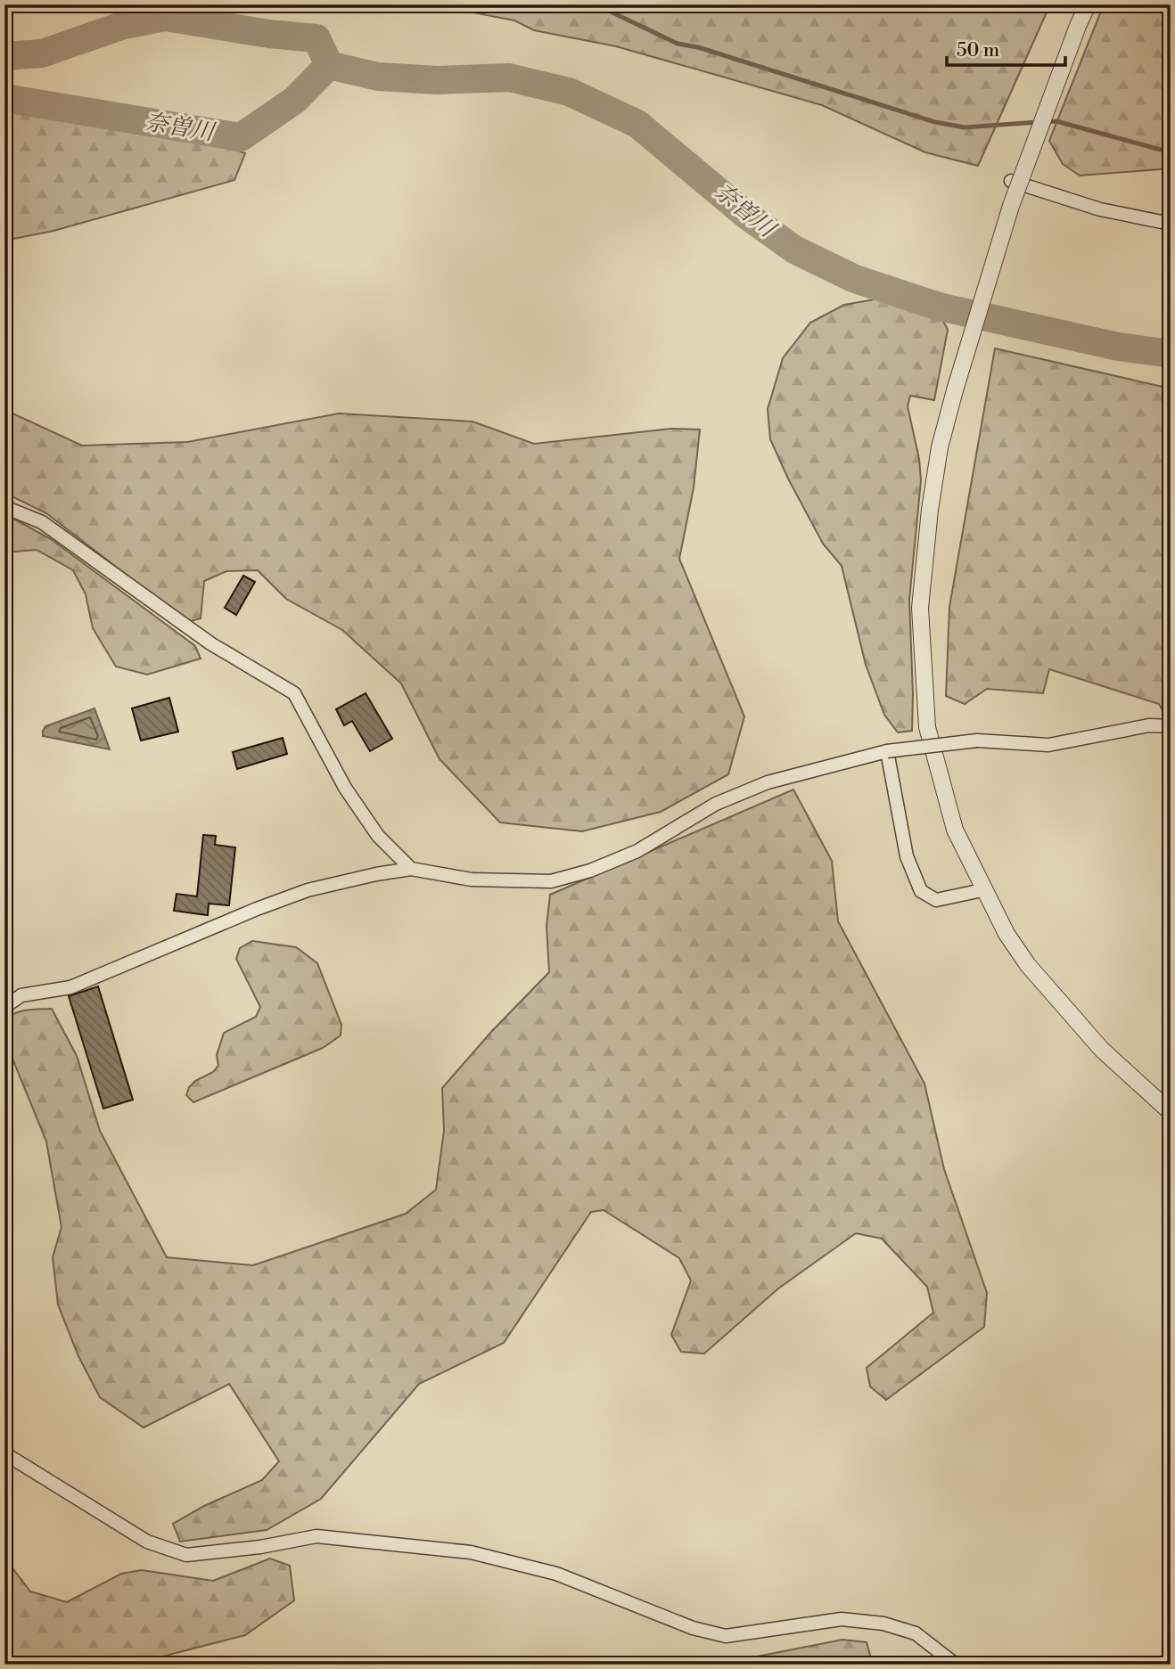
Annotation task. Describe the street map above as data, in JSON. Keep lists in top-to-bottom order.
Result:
{
  "water": ["奈曽川"],
  "scale_bar": "50 m"
}
